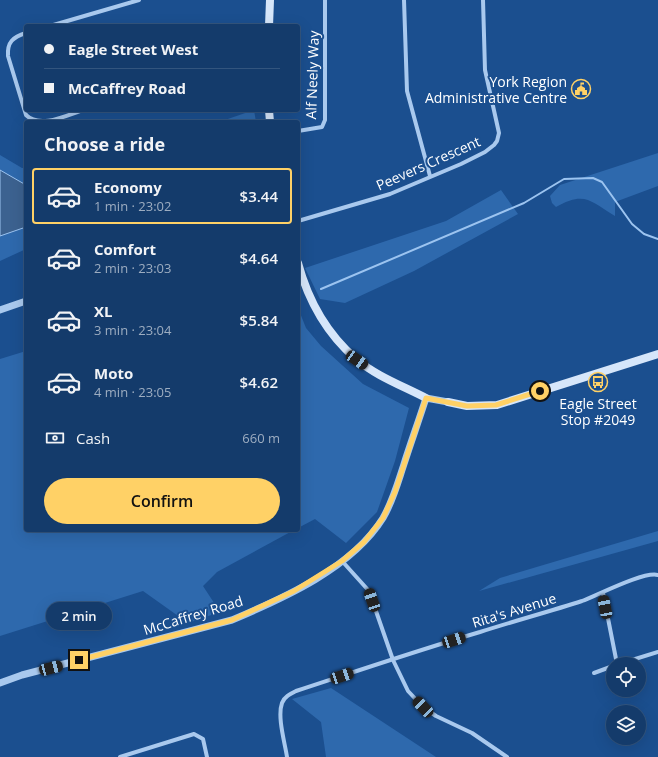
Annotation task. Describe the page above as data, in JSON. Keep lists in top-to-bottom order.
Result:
{
  "streets": {
    "street": [
      "Alf Neely Way",
      "Peevers Crescent",
      "Rita's Avenue",
      "McCaffrey Road"
    ]
  },
  "places": {
    "public building": ["York Region Administrative Centre"],
    "bus stop": ["Eagle Street Stop #2049"]
  },
  "page": {
    "banner": ["Eagle Street West", "McCaffrey Road"],
    "heading": "Choose a ride",
    "list": [
      {
        "name": "Economy",
        "note": "1 min · 23:02",
        "value": "$3.44"
      },
      {
        "name": "Comfort",
        "note": "2 min · 23:03",
        "value": "$4.64"
      },
      {
        "name": "XL",
        "note": "3 min · 23:04",
        "value": "$5.84"
      },
      {
        "name": "Moto",
        "note": "4 min · 23:05",
        "value": "$4.62"
      }
    ],
    "pay": ["Cash", "660 m"],
    "buttons": "Confirm",
    "bubble": "2 min"
  }
}
